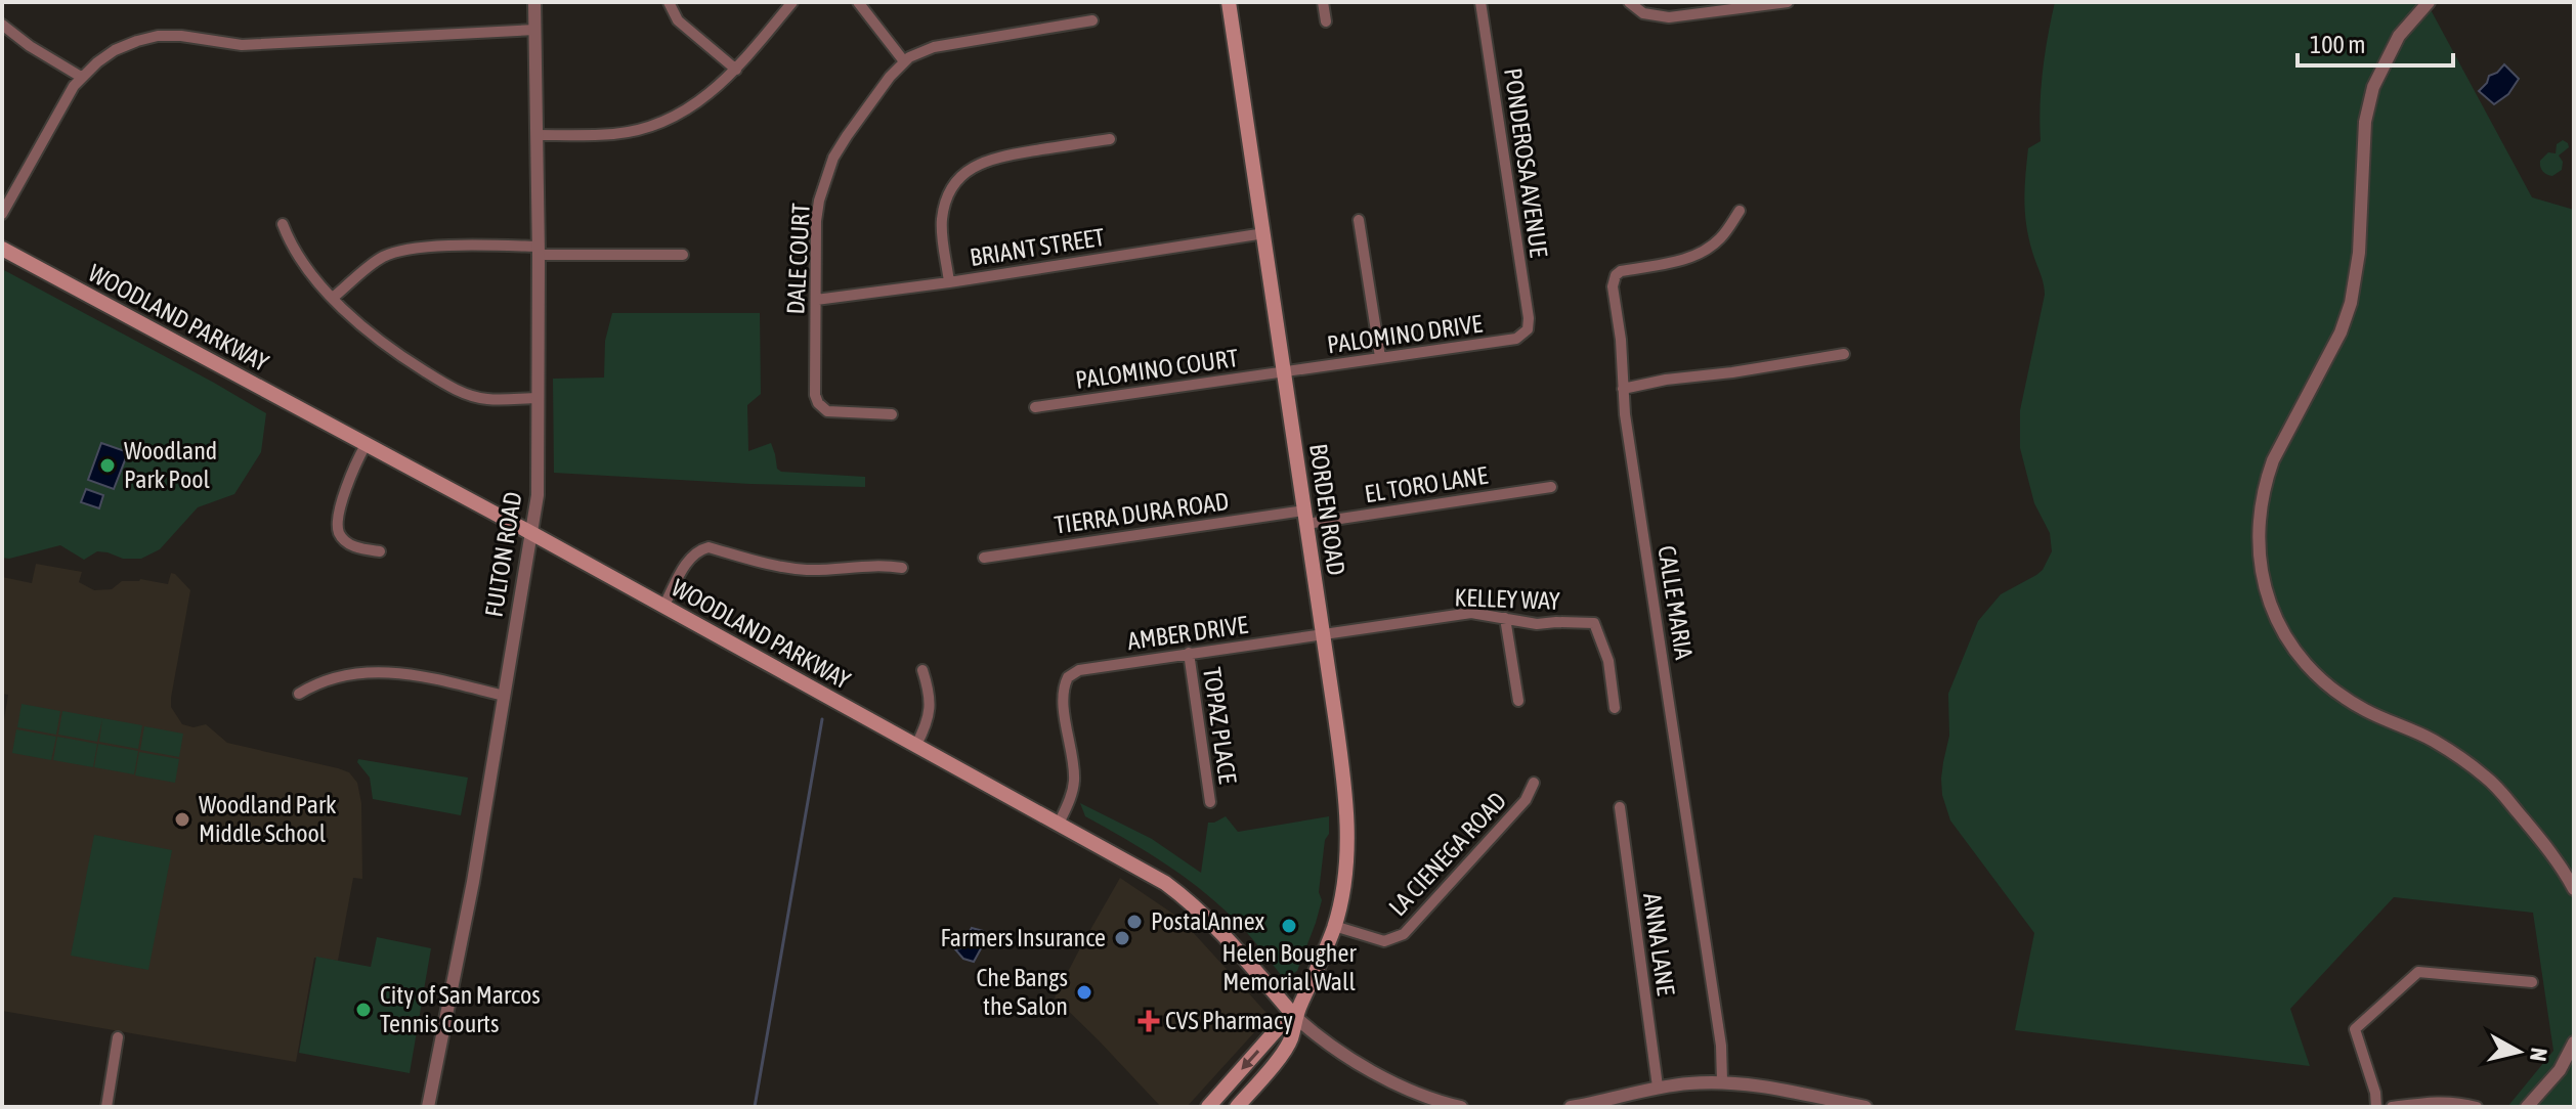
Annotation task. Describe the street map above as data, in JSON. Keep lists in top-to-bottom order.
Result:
{
  "streets": {
    "main road": ["WOODLAND PARKWAY", "BORDEN ROAD"],
    "street": [
      "PONDEROSA AVENUE",
      "BRIANT STREET",
      "DALE COURT",
      "PALOMINO DRIVE",
      "PALOMINO COURT",
      "EL TORO LANE",
      "TIERRA DURA ROAD",
      "FULTON ROAD",
      "KELLEY WAY",
      "CALLE MARIA",
      "AMBER DRIVE",
      "TOPAZ PLACE",
      "LA CIENEGA ROAD",
      "ANNA LANE"
    ]
  },
  "crossings": [
    ["PONDEROSA AVENUE", "PALOMINO DRIVE"],
    ["BRIANT STREET", "DALE COURT"],
    ["BRIANT STREET", "BORDEN ROAD"],
    ["WOODLAND PARKWAY", "BORDEN ROAD"],
    ["WOODLAND PARKWAY", "FULTON ROAD"],
    ["WOODLAND PARKWAY", "AMBER DRIVE"],
    ["PALOMINO DRIVE", "PALOMINO COURT"],
    ["PALOMINO DRIVE", "BORDEN ROAD"],
    ["PALOMINO COURT", "BORDEN ROAD"],
    ["EL TORO LANE", "BORDEN ROAD"],
    ["EL TORO LANE", "TIERRA DURA ROAD"],
    ["BORDEN ROAD", "TIERRA DURA ROAD"],
    ["BORDEN ROAD", "KELLEY WAY"],
    ["BORDEN ROAD", "AMBER DRIVE"],
    ["BORDEN ROAD", "LA CIENEGA ROAD"],
    ["KELLEY WAY", "AMBER DRIVE"],
    ["AMBER DRIVE", "TOPAZ PLACE"]
  ],
  "places": {
    "other": [
      "Woodland Park Pool",
      "Woodland Park Middle School",
      "PostalAnnex",
      "Helen Bougher Memorial Wall",
      "Farmers Insurance",
      "Che Bangs the Salon",
      "City of San Marcos Tennis Courts"
    ],
    "health": ["CVS Pharmacy"]
  },
  "scale_bar": "100 m",
  "north": "right"
}
